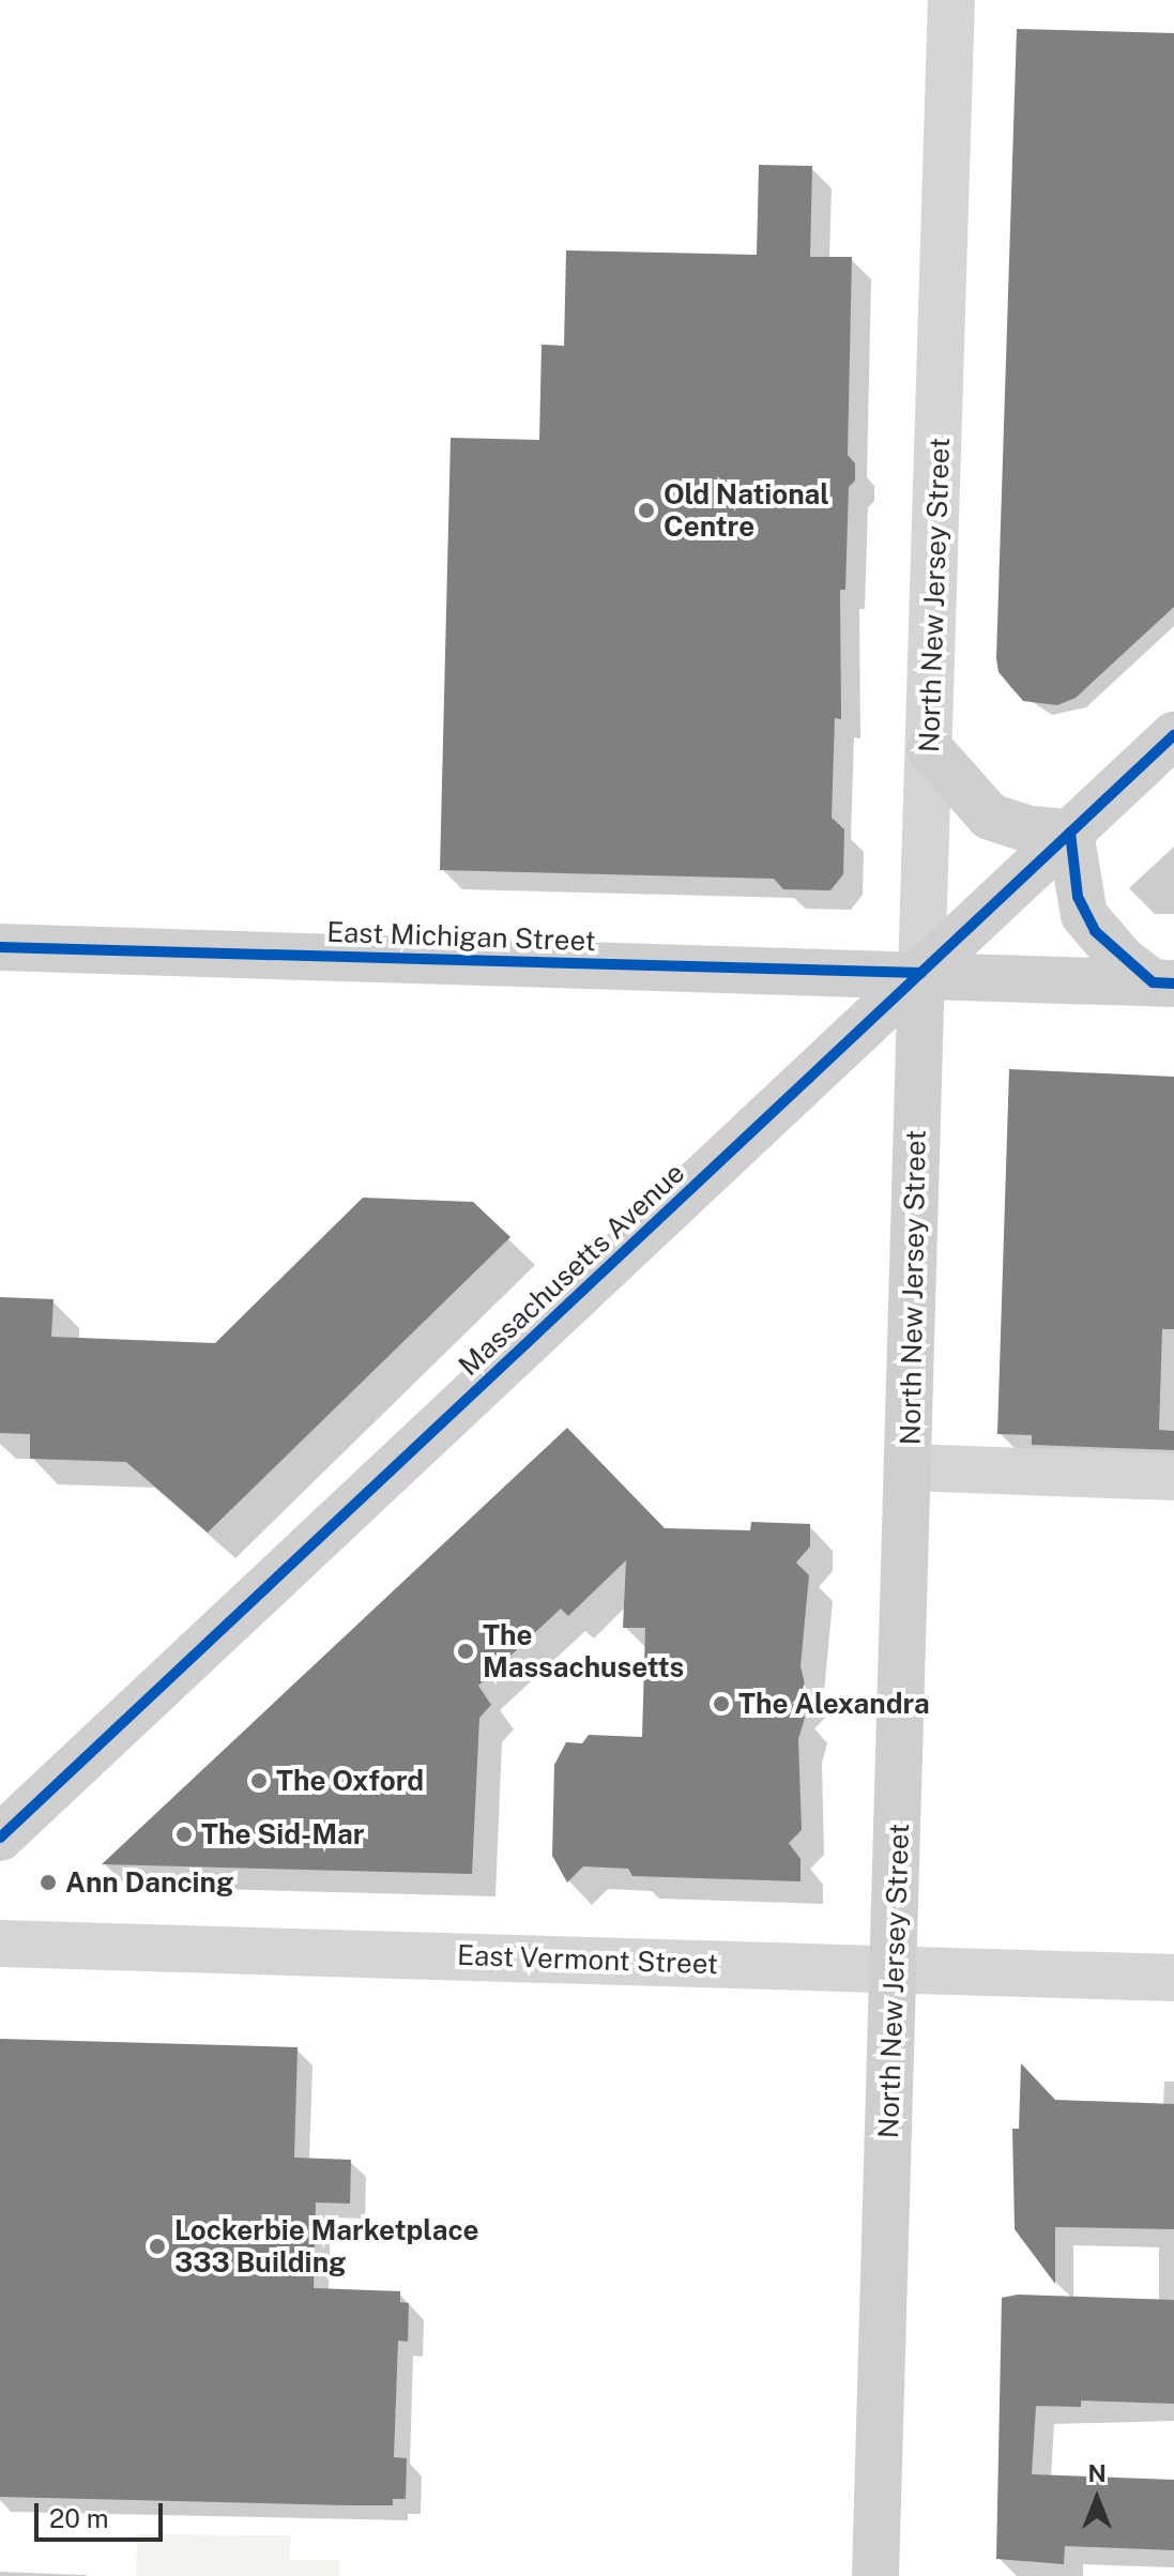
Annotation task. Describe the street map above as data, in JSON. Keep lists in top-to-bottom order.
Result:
{
  "streets": {
    "main road": ["North New Jersey Street", "East Michigan Street", "Massachusetts Avenue"],
    "street": ["East Vermont Street"]
  },
  "crossings": [
    ["North New Jersey Street", "East Michigan Street"],
    ["North New Jersey Street", "Massachusetts Avenue"],
    ["North New Jersey Street", "East Vermont Street"],
    ["East Michigan Street", "Massachusetts Avenue"]
  ],
  "places": [
    "Old National Centre",
    "The Massachusetts",
    "The Alexandra",
    "The Oxford",
    "The Sid-Mar",
    "Ann Dancing",
    "Lockerbie Marketplace 333 Building"
  ],
  "scale_bar": "20 m",
  "north": "top"
}
